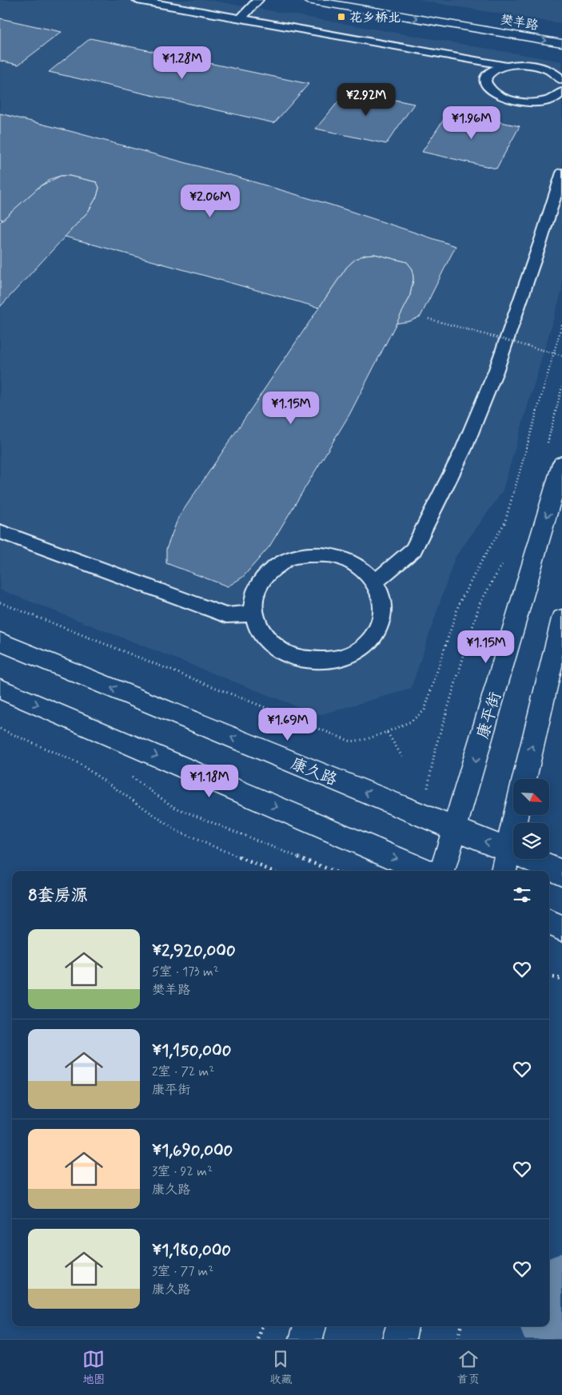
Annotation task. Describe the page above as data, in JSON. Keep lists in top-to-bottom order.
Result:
{
  "streets": {
    "street": ["樊羊路", "康平街", "康久路"]
  },
  "crossings": [
    ["康平街", "康久路"]
  ],
  "places": {
    "transit": ["花乡桥北"]
  },
  "north": "bottom right",
  "page": {
    "price": [
      "¥1.28M",
      "¥2.92M",
      "¥1.96M",
      "¥2.06M",
      "¥1.15M",
      "¥1.15M",
      "¥1.69M",
      "¥1.18M"
    ],
    "heading": "8套房源",
    "list": [
      {
        "name": "¥2,920,000",
        "note": "5室 · 173 m² · 樊羊路"
      },
      {
        "name": "¥1,150,000",
        "note": "2室 · 72 m² · 康平街"
      },
      {
        "name": "¥1,690,000",
        "note": "3室 · 92 m² · 康久路"
      },
      {
        "name": "¥1,180,000",
        "note": "3室 · 77 m² · 康久路"
      }
    ],
    "tabs": ["地图", "收藏", "首页"]
  }
}
